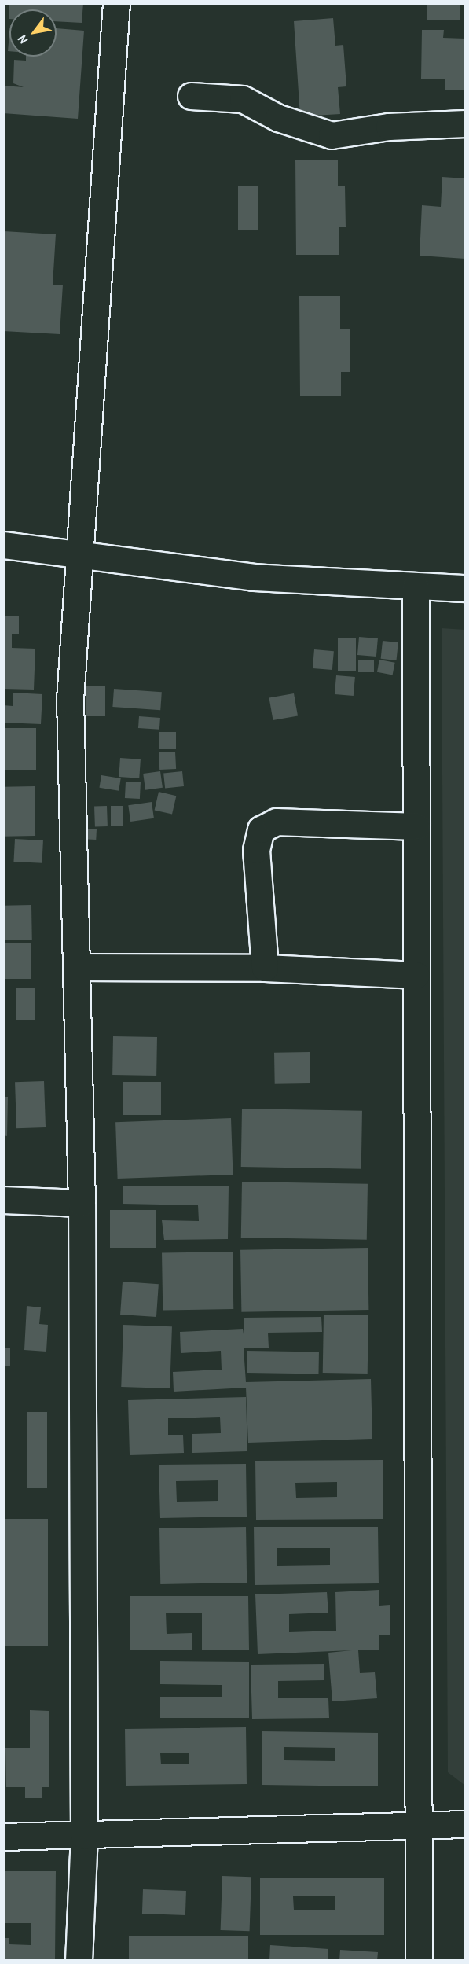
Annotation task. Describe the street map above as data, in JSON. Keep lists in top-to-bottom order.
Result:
{
  "north": "bottom left"
}
